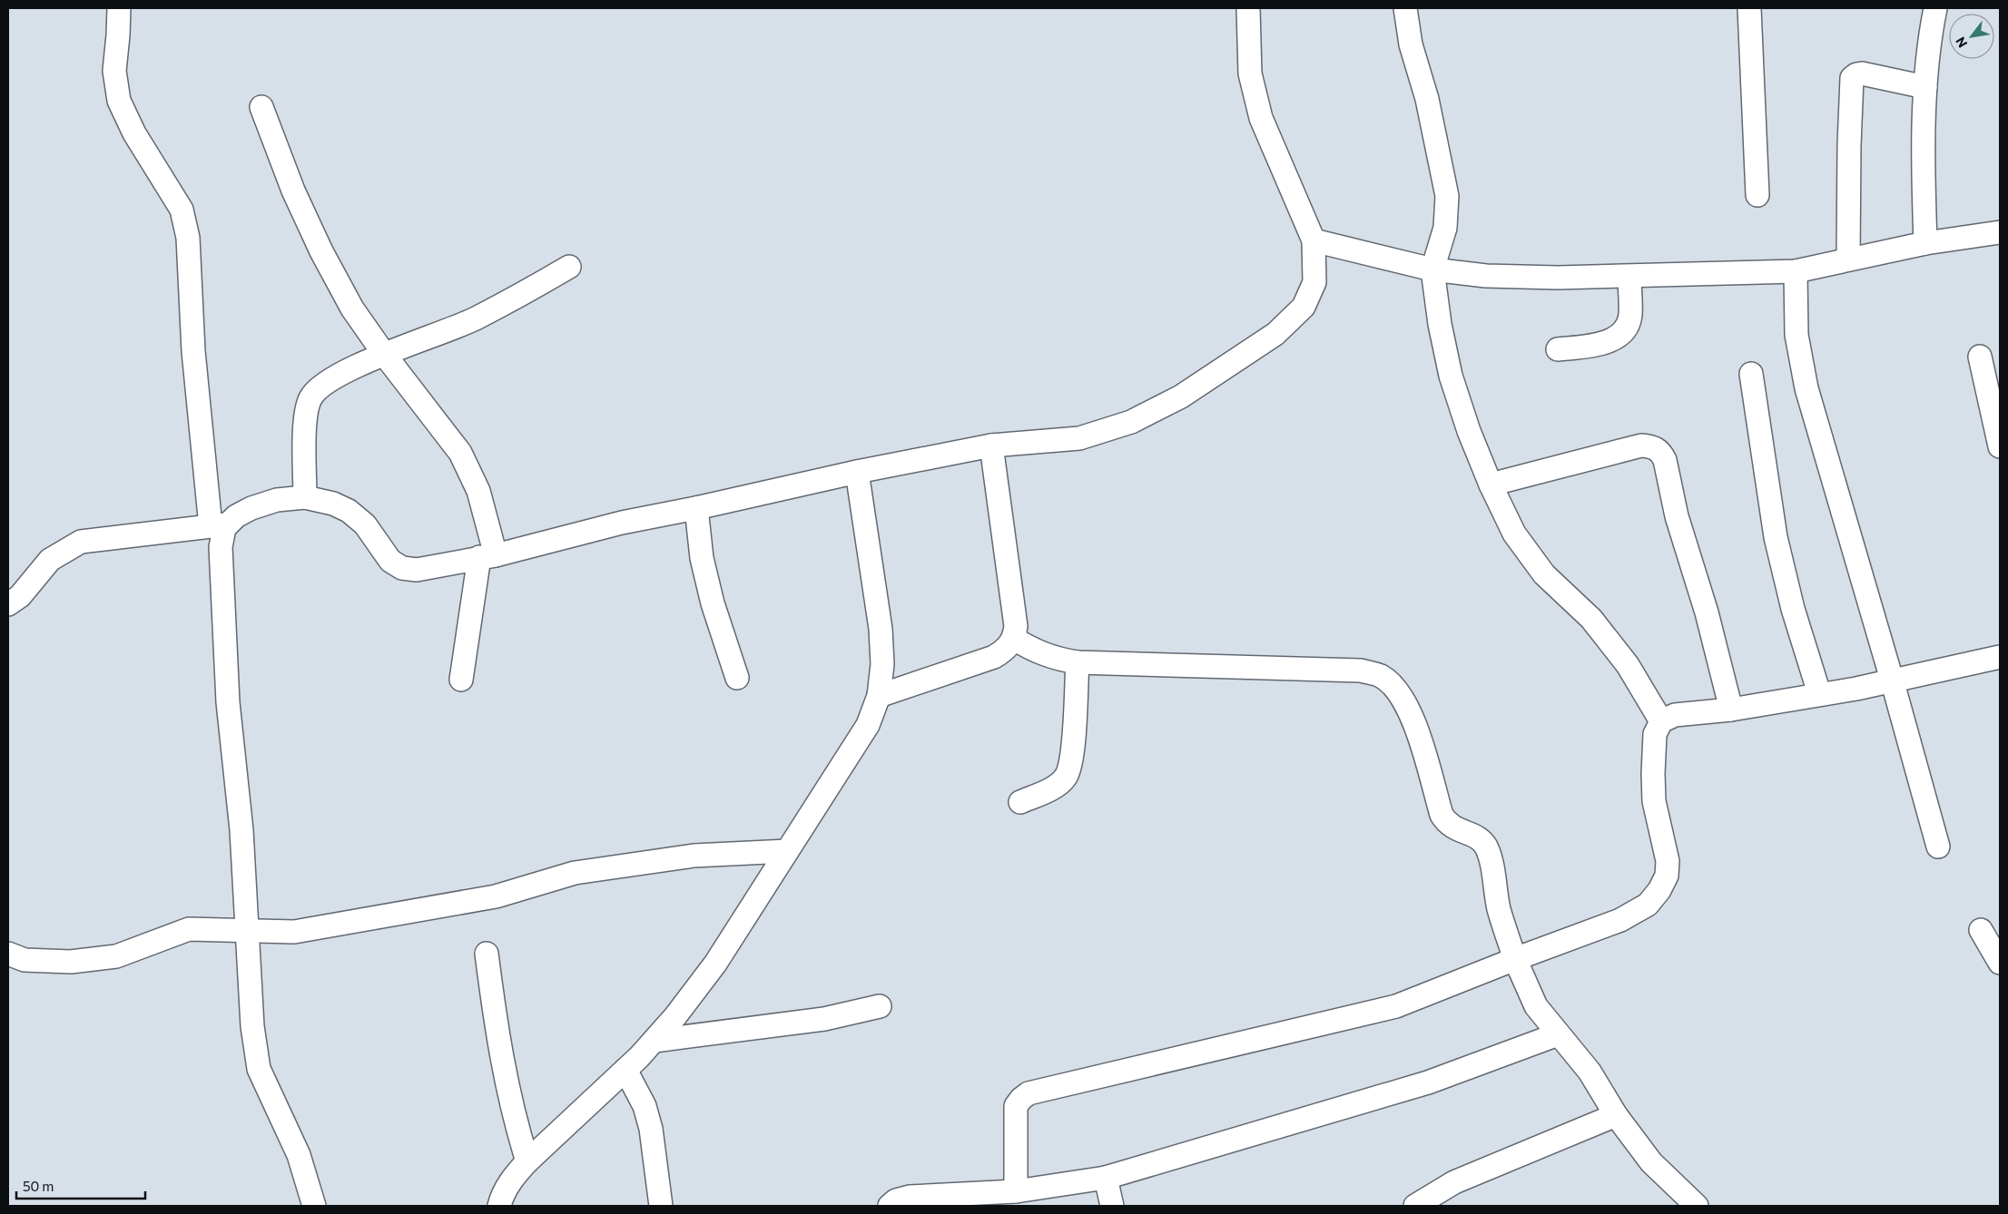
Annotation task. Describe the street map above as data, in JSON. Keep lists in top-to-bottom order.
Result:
{
  "scale_bar": "50 m",
  "north": "bottom left"
}
